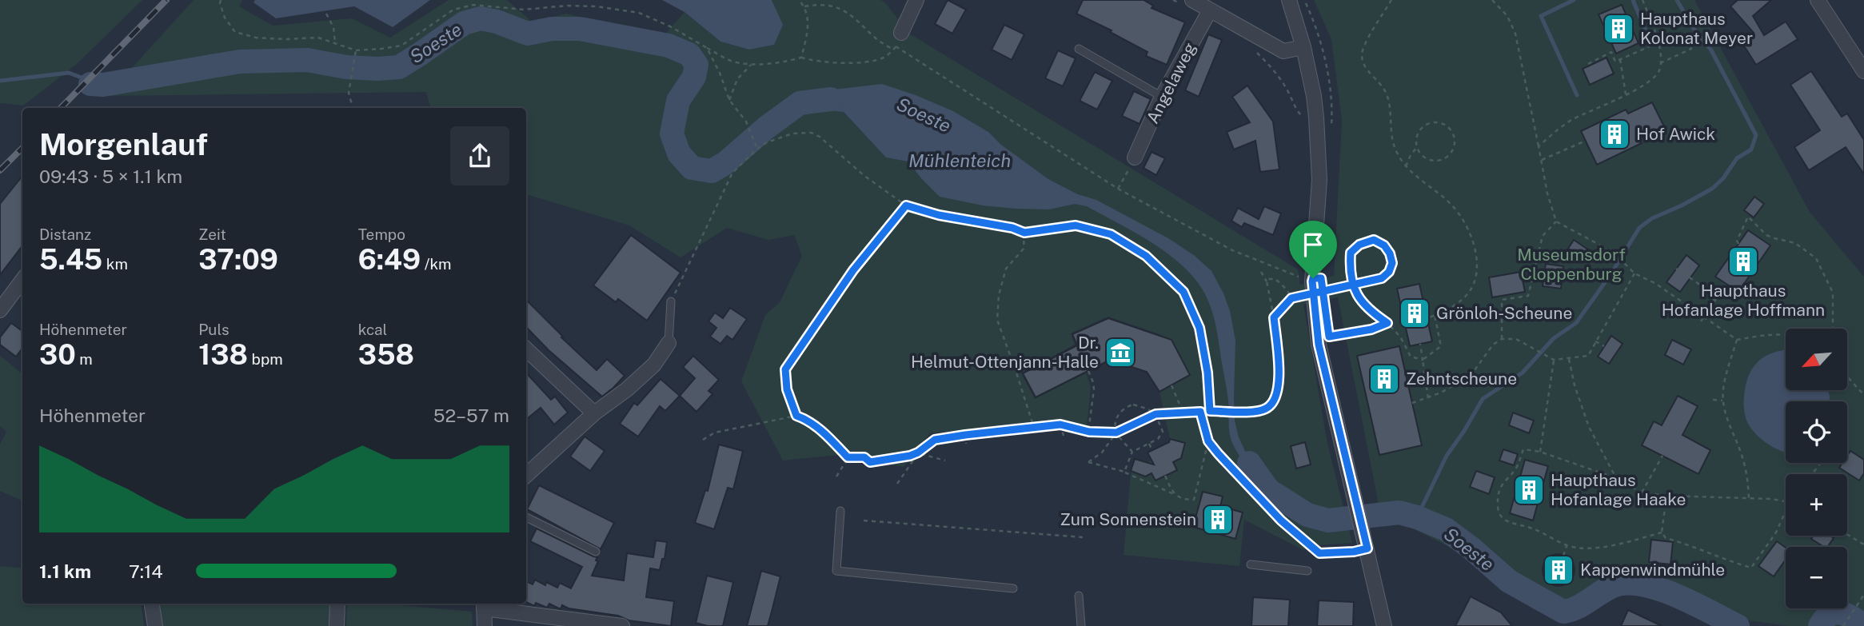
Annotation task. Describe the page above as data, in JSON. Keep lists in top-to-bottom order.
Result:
{
  "streets": {
    "street": ["Angelaweg"]
  },
  "water": ["Soeste", "Mühlenteich"],
  "parks": ["Museumsdorf Cloppenburg"],
  "places": {
    "building": [
      "Haupthaus Kolonat Meyer",
      "Hof Awick",
      "Haupthaus Hofanlage Hoffmann",
      "Grönloh-Scheune",
      "Zehntscheune",
      "Haupthaus Hofanlage Haake",
      "Zum Sonnenstein",
      "Kappenwindmühle"
    ],
    "museum": ["Dr. Helmut-Ottenjann-Halle"]
  },
  "north": "bottom left",
  "page": {
    "heading": ["Morgenlauf", "09:43 · 5 × 1.1 km"],
    "stats": [
      ["Distanz", "5.45 km"],
      ["Zeit", "37:09"],
      ["Tempo", "6:49 /km"],
      ["Höhenmeter", "30 m"],
      ["Puls", "138 bpm"],
      ["kcal", "358"]
    ],
    "map_buttons": ["+", "−"],
    "chart": ["Höhenmeter", "52–57 m"],
    "list": [
      {
        "name": "1.1 km",
        "note": "7:14"
      }
    ]
  }
}
